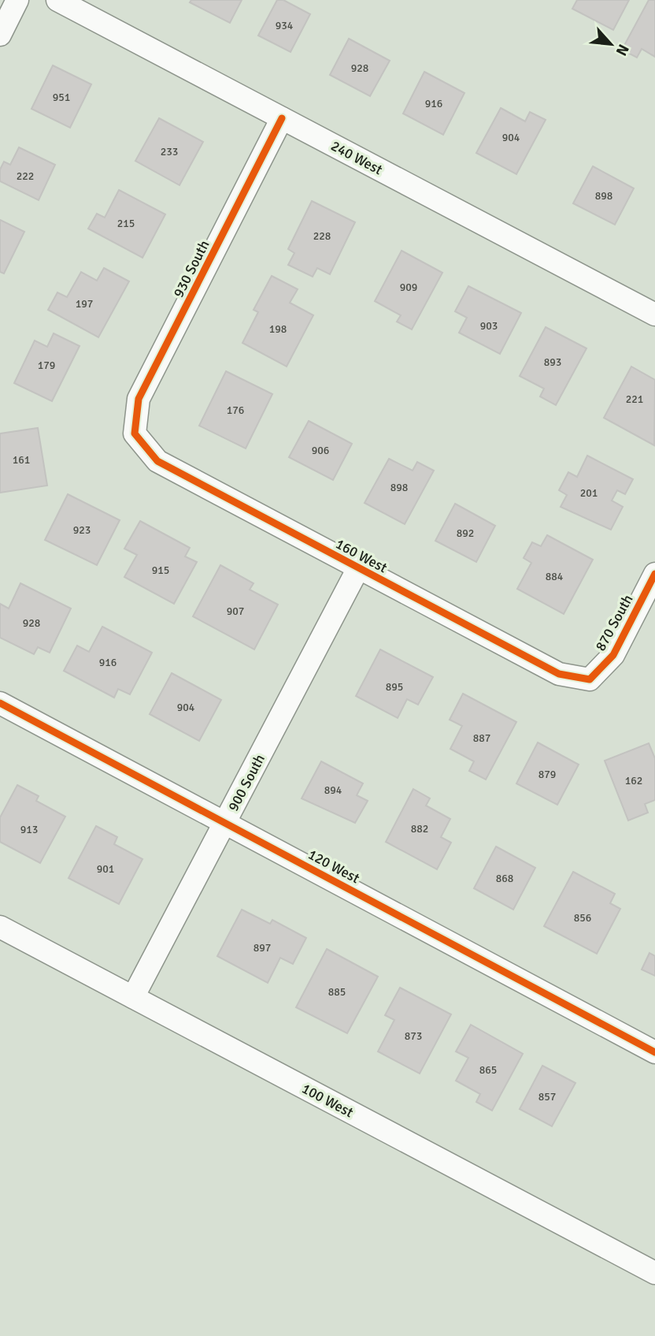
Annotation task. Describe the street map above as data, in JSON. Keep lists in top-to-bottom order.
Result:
{
  "streets": {
    "street": [
      "240 West",
      "930 South",
      "160 West",
      "870 South",
      "900 South",
      "120 West",
      "100 West"
    ]
  },
  "crossings": [
    ["240 West", "930 South"],
    ["930 South", "160 West"],
    ["160 West", "870 South"],
    ["160 West", "900 South"],
    ["900 South", "120 West"],
    ["900 South", "100 West"]
  ],
  "house_numbers": [
    "934",
    "928",
    "951",
    "916",
    "904",
    "233",
    "222",
    "898",
    "215",
    "228",
    "909",
    "197",
    "903",
    "198",
    "893",
    "179",
    "221",
    "176",
    "906",
    "161",
    "898",
    "201",
    "923",
    "892",
    "915",
    "884",
    "907",
    "928",
    "916",
    "895",
    "904",
    "887",
    "879",
    "162",
    "894",
    "882",
    "913",
    "901",
    "868",
    "856",
    "897",
    "885",
    "873",
    "865",
    "857"
  ],
  "north": "bottom right"
}
